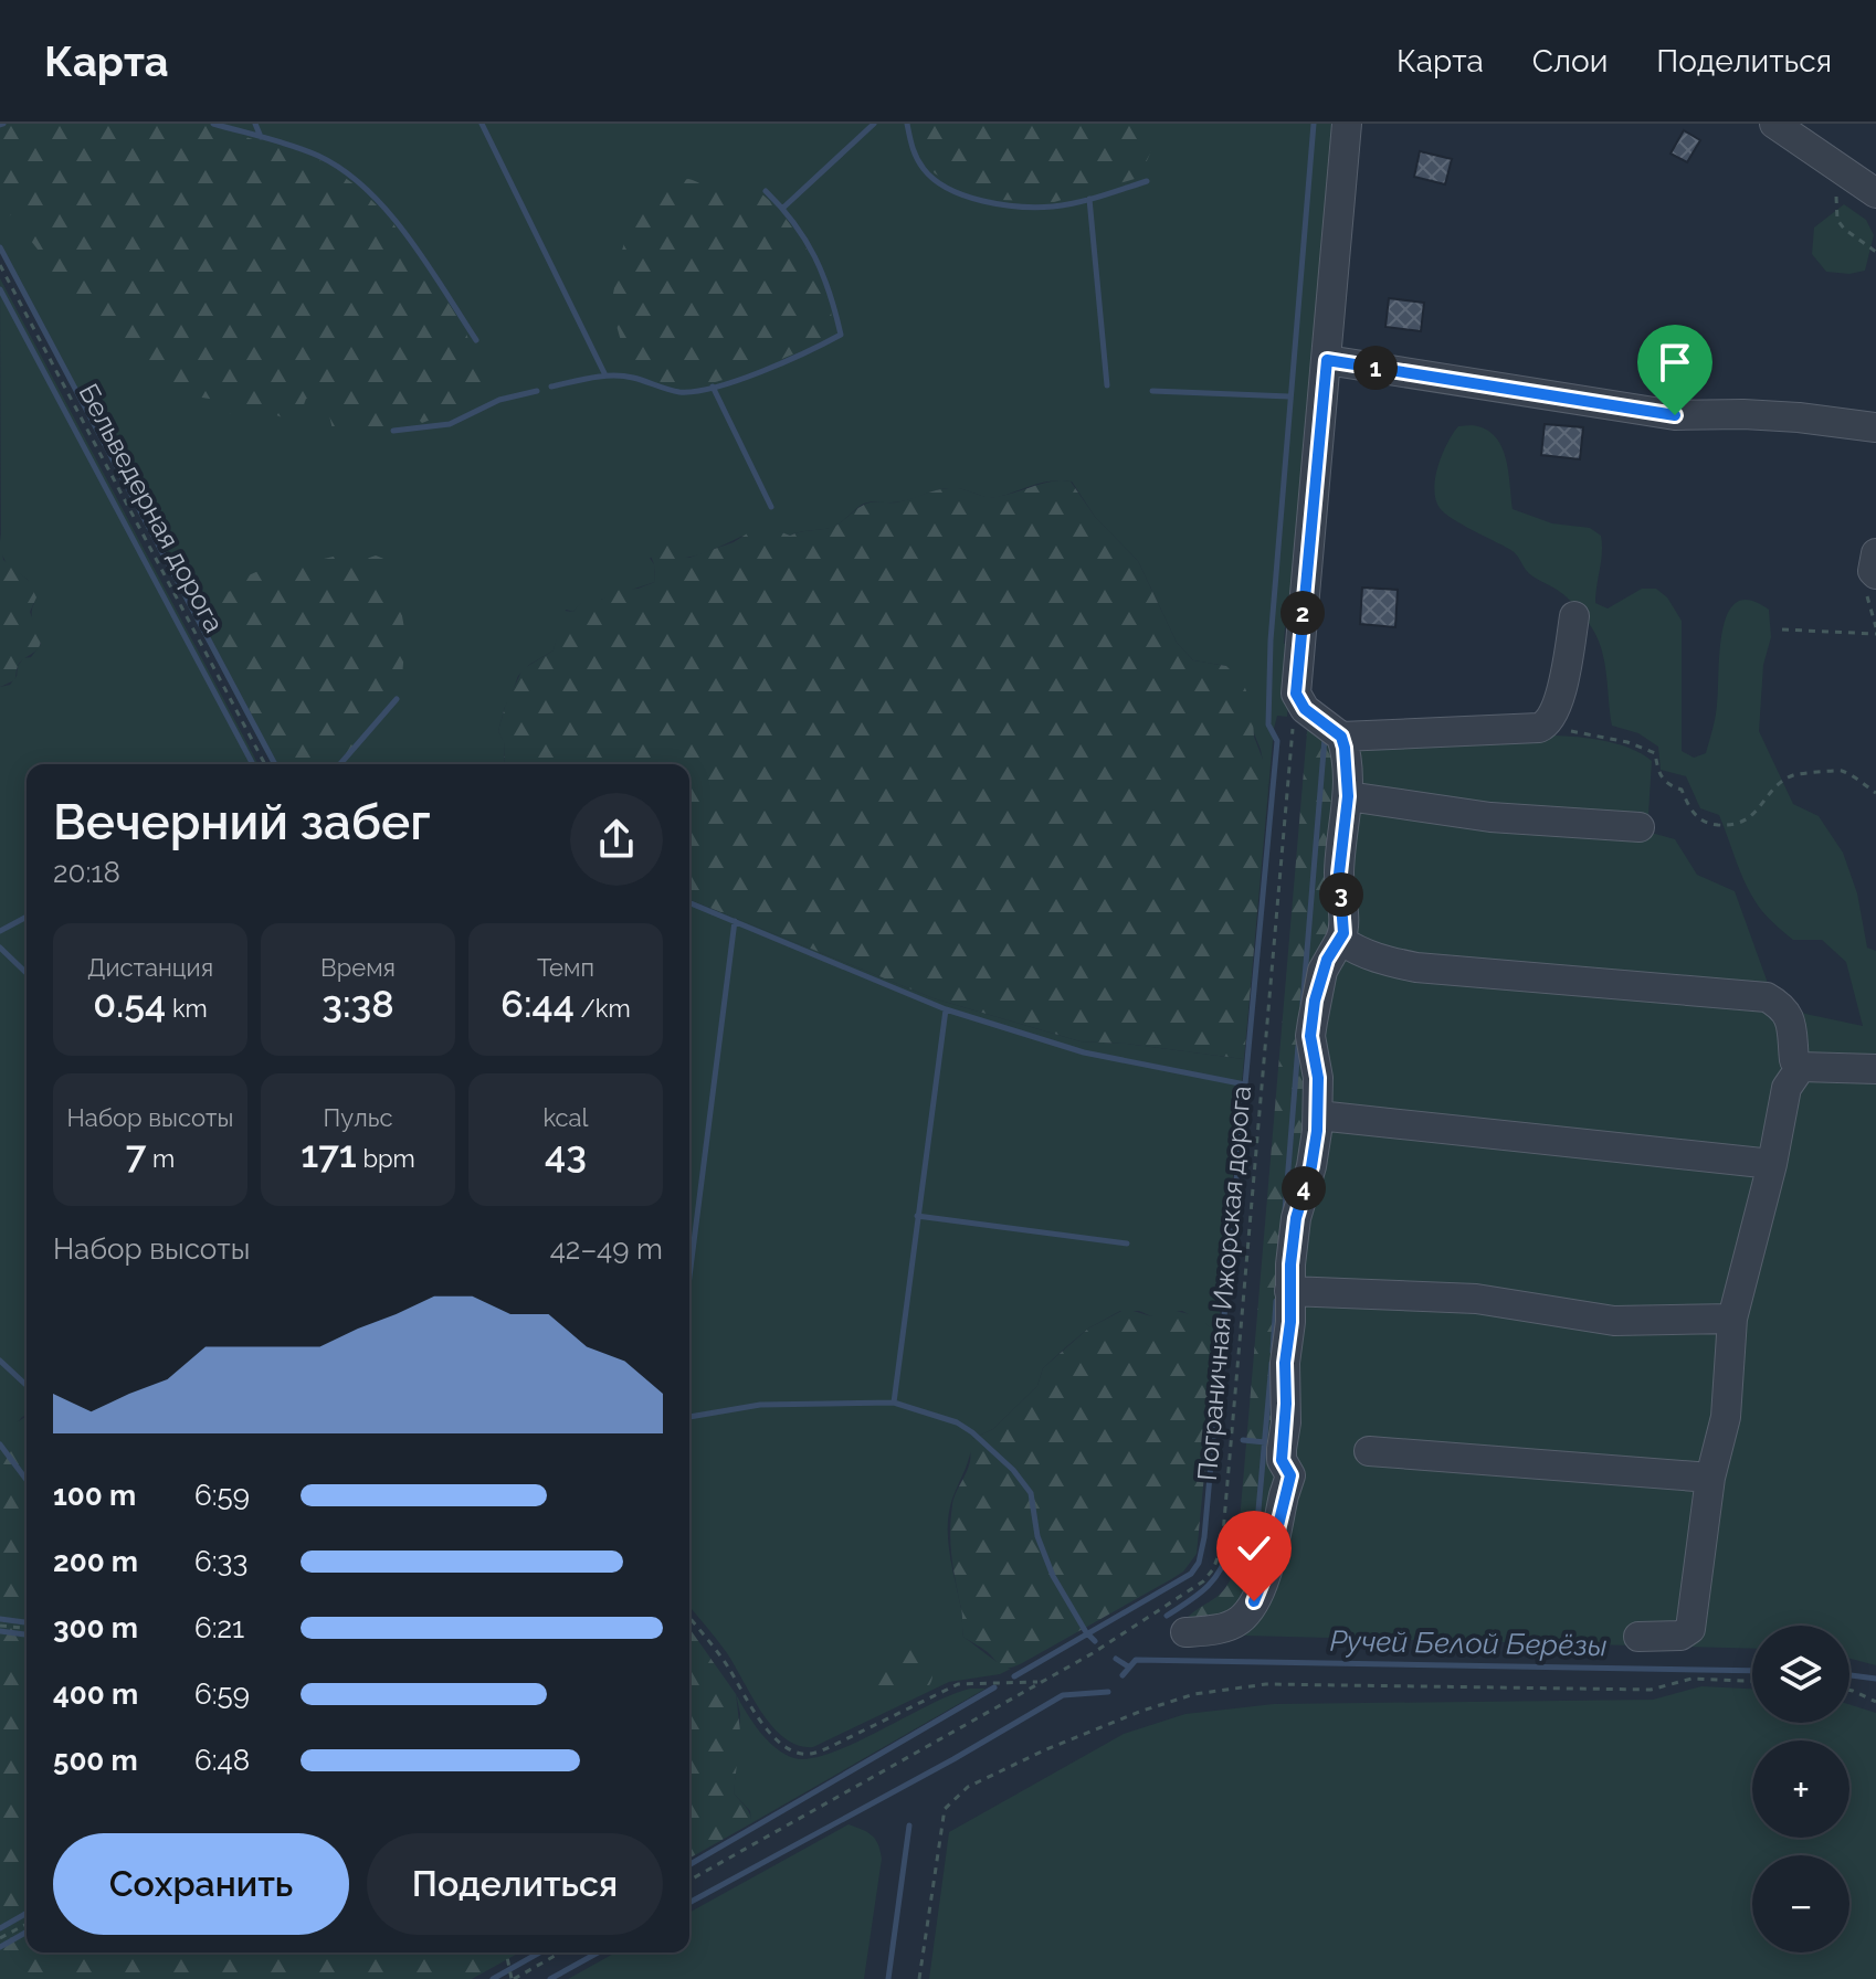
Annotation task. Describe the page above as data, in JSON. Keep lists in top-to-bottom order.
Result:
{
  "streets": {
    "path": ["Бельведерная дорога", "Пограничная Ижорская дорога"]
  },
  "water": ["Ручей Белой Берёзы"],
  "page": {
    "header": "Карта",
    "nav": ["Карта", "Слои", "Поделиться"],
    "pins": [
      "1",
      "2",
      "3",
      "4"
    ],
    "heading": ["Вечерний забег", "20:18"],
    "stats": [
      ["Дистанция", "0.54 km"],
      ["Время", "3:38"],
      ["Темп", "6:44 /km"],
      ["Набор высоты", "7 m"],
      ["Пульс", "171 bpm"],
      ["kcal", "43"]
    ],
    "chart": ["Набор высоты", "42–49 m"],
    "list": [
      {
        "name": "100 m",
        "note": "6:59"
      },
      {
        "name": "200 m",
        "note": "6:33"
      },
      {
        "name": "300 m",
        "note": "6:21"
      },
      {
        "name": "400 m",
        "note": "6:59"
      },
      {
        "name": "500 m",
        "note": "6:48"
      }
    ],
    "map_buttons": ["+", "−"],
    "buttons": ["Сохранить", "Поделиться"]
  }
}
